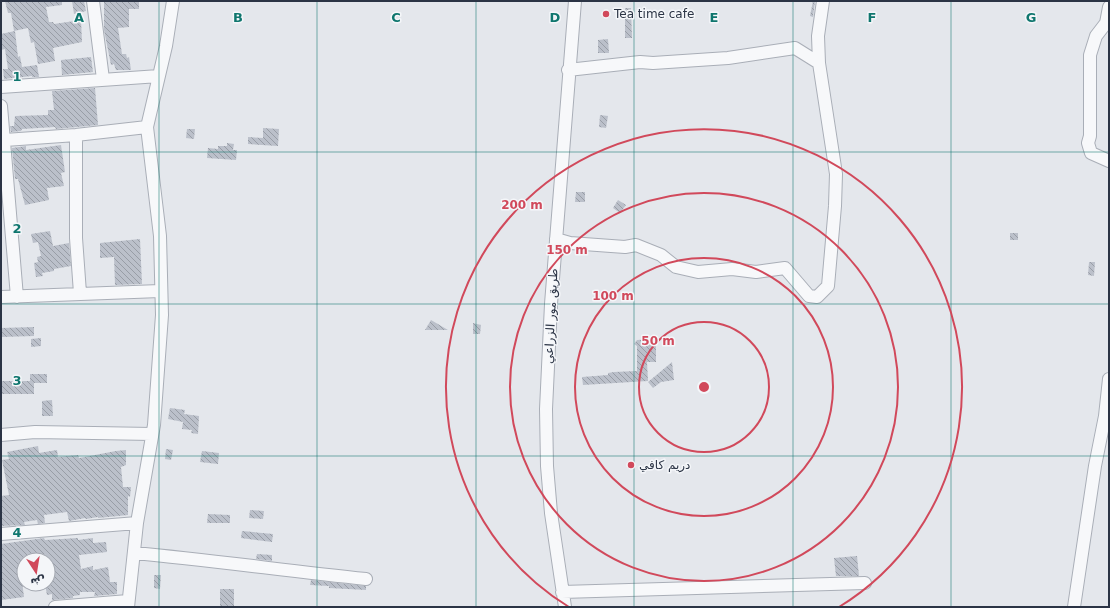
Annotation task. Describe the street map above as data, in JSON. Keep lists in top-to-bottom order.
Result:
{
  "streets": {
    "street": ["طريق مور الزراعي"]
  },
  "places": ["Tea time cafe", "دريم كافي"],
  "north": "bottom",
  "grid": {
    "columns": [
      "A",
      "B",
      "C",
      "D",
      "E",
      "F",
      "G"
    ],
    "rows": [
      "1",
      "2",
      "3",
      "4"
    ]
  },
  "rings": [
    "200 m",
    "150 m",
    "100 m",
    "50 m"
  ]
}
